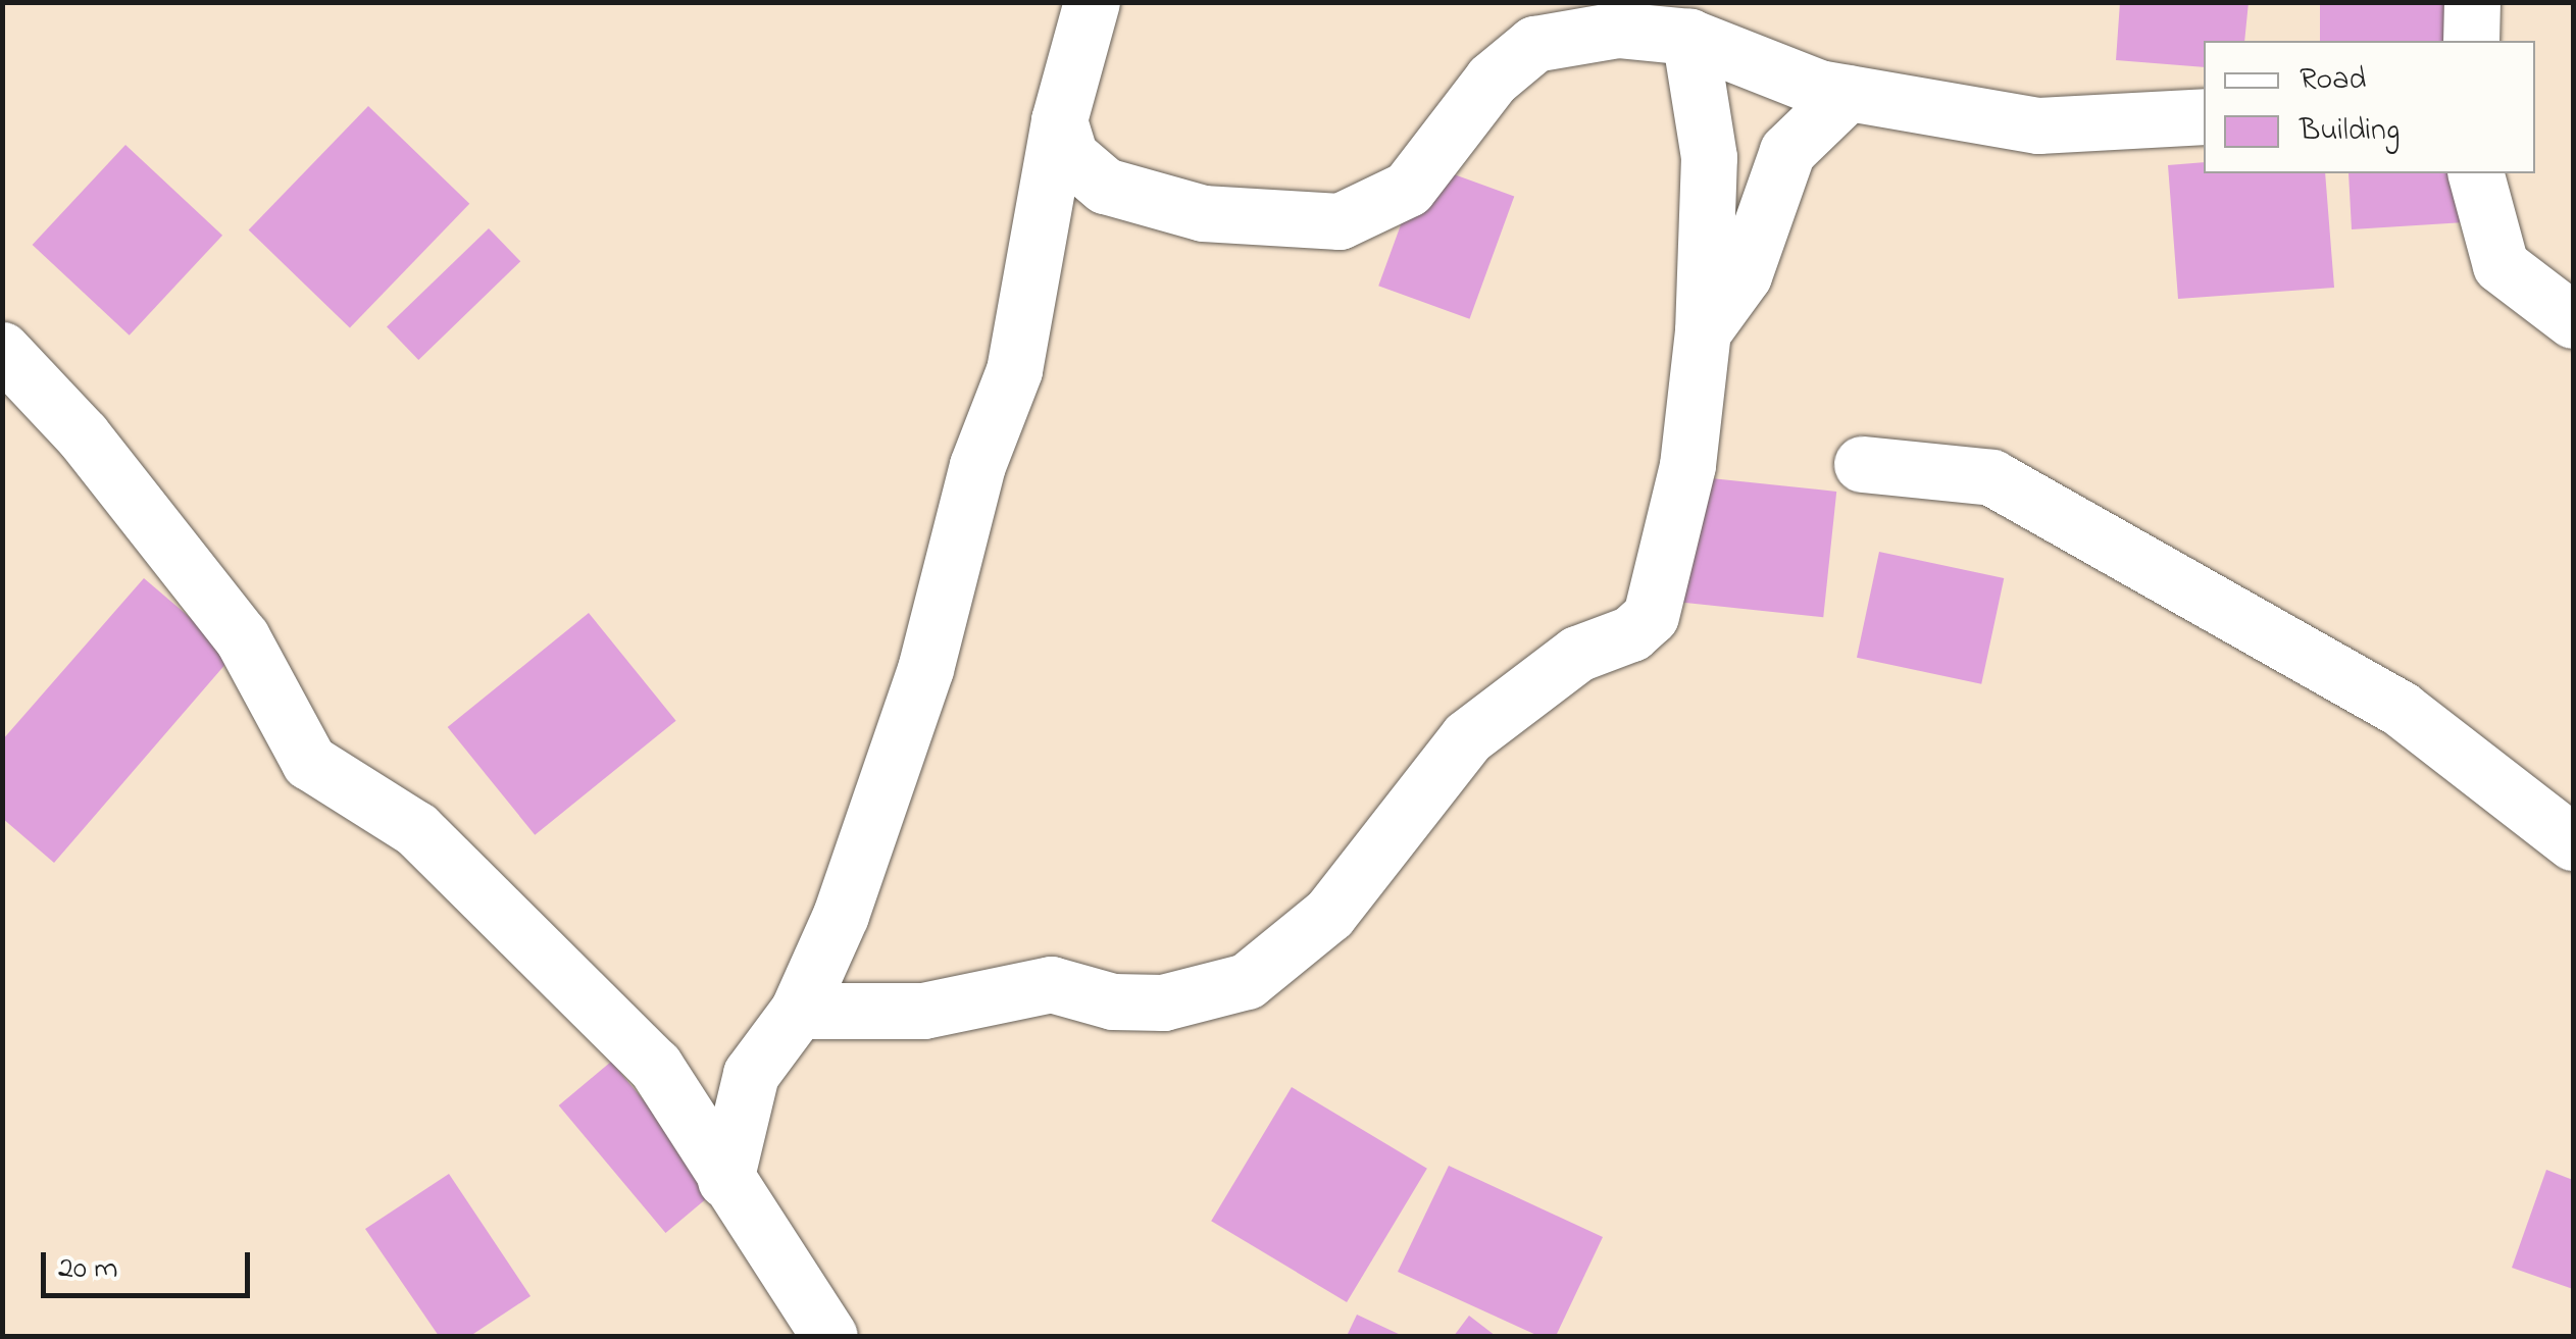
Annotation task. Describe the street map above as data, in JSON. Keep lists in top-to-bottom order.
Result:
{
  "legend": ["Road", "Building"],
  "scale_bar": "20 m"
}
